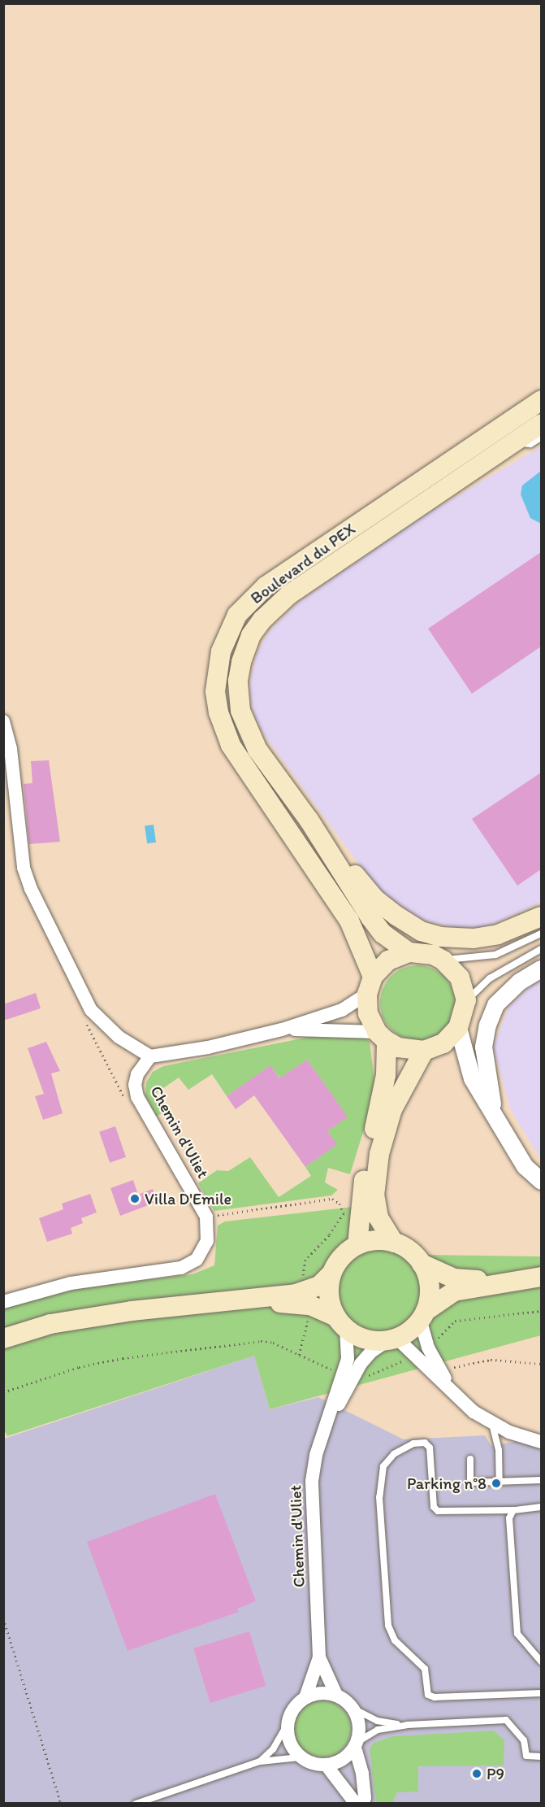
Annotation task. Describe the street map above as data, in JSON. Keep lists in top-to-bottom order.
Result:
{
  "streets": {
    "main road": ["Boulevard du PEX"],
    "street": ["Chemin d'Uliet"]
  },
  "places": ["Villa D'Emile", "Parking n°8", "P9"]
}
